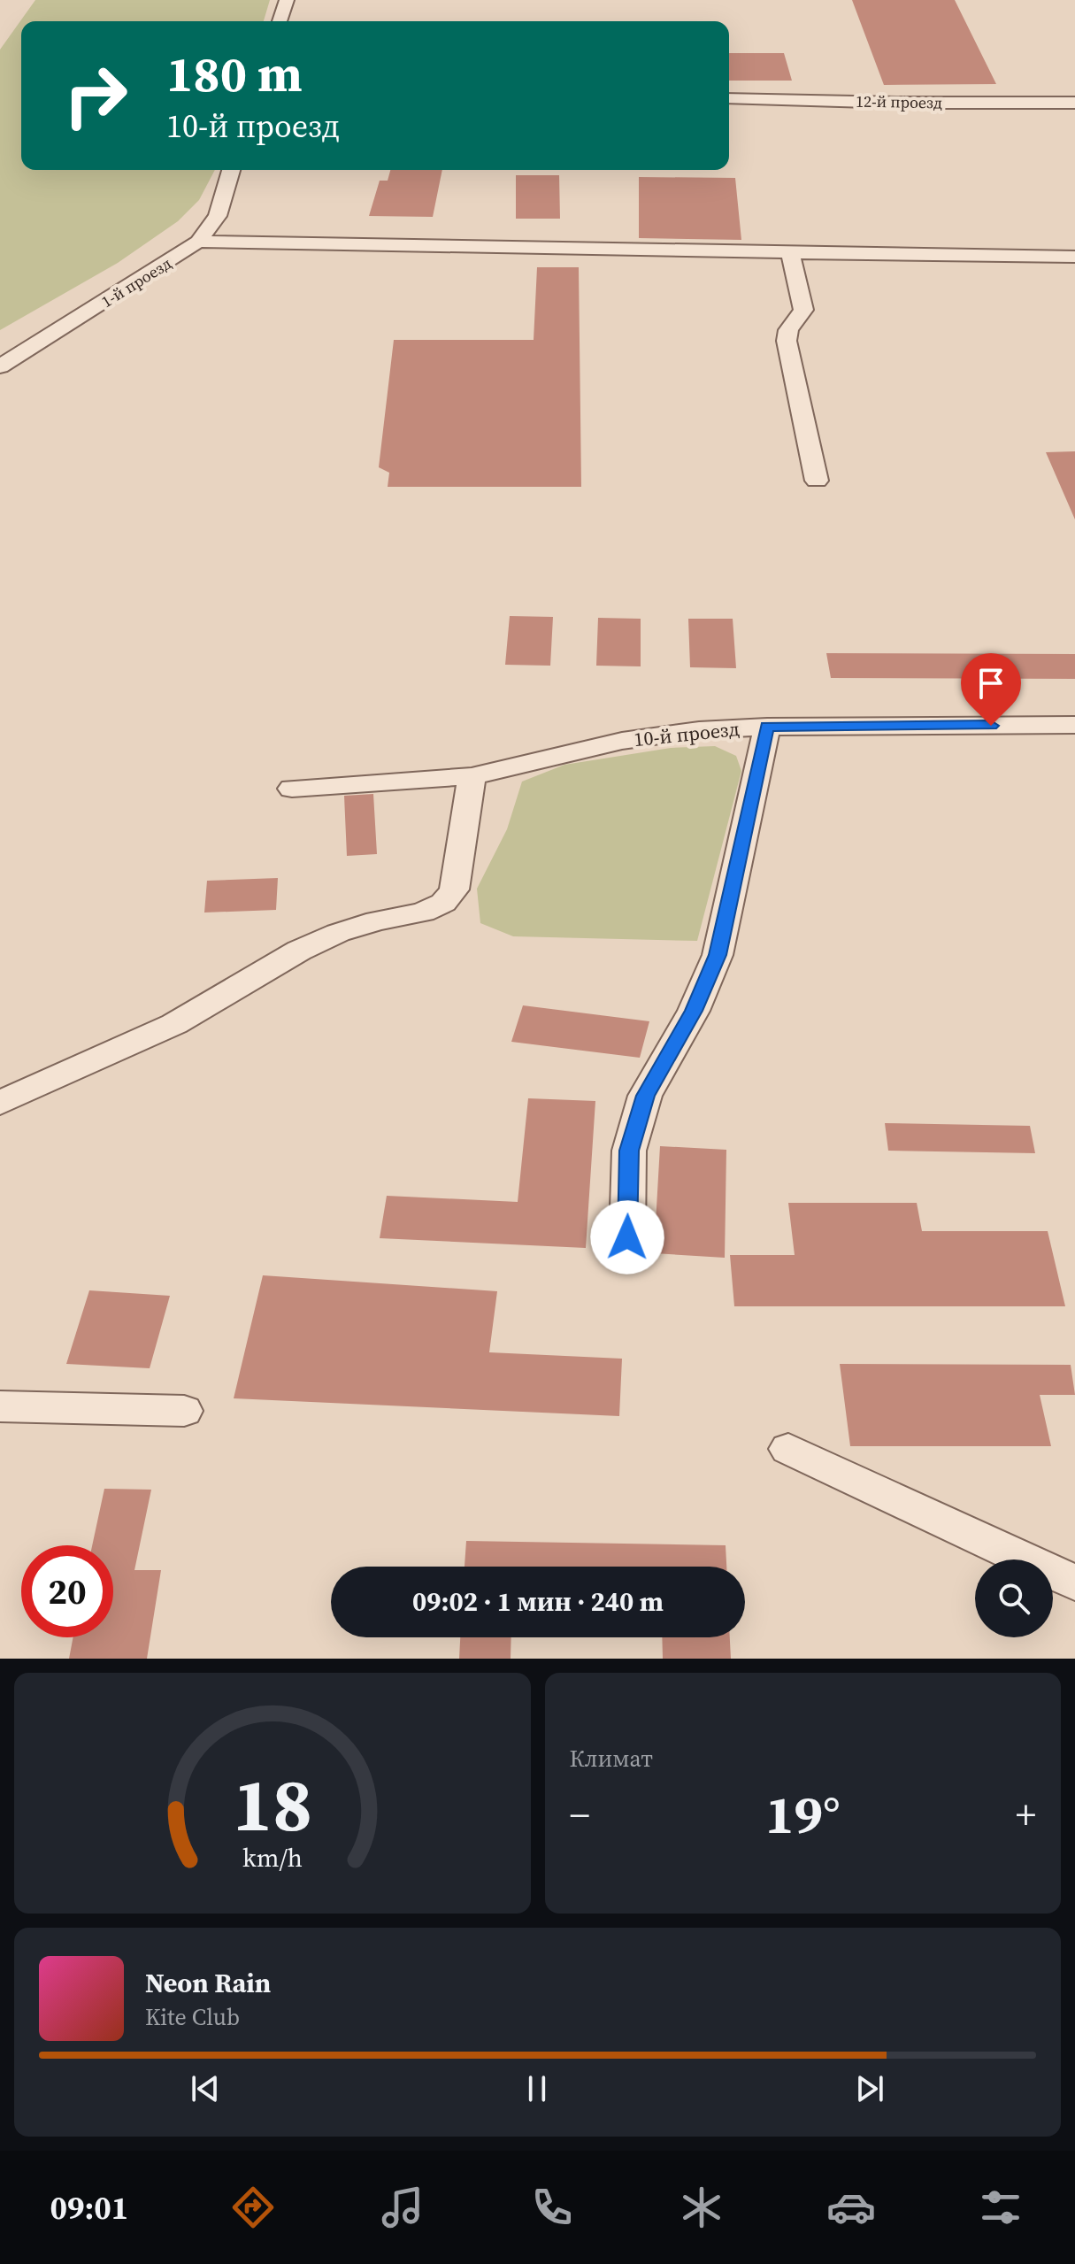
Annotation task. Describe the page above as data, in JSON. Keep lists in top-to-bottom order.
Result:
{
  "streets": {
    "street": ["12-й проезд", "1-й проезд", "10-й проезд"]
  },
  "page": {
    "turn": ["180 m", "10-й проезд"],
    "limit": "20",
    "trip": "09:02 · 1 мин · 240 m",
    "tile": "Климат",
    "heat": ["−", "19°", "+"],
    "song": ["Neon Rain", "Kite Club"],
    "tabs": "09:01",
    "gauge": ["18", "km/h"]
  }
}
